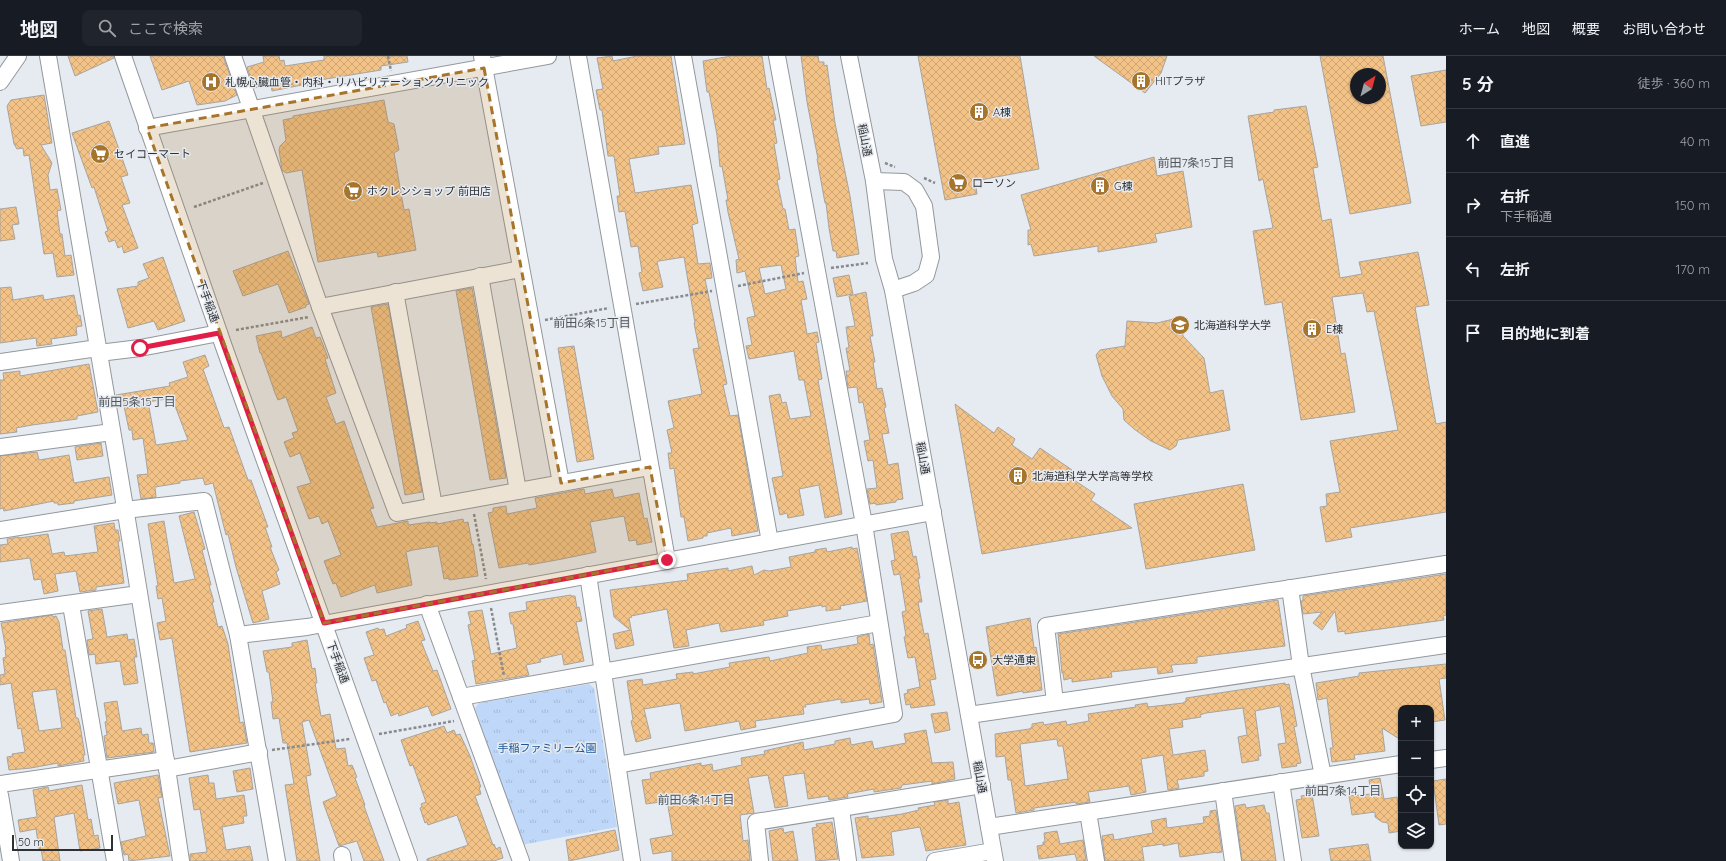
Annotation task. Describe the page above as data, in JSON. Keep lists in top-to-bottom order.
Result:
{
  "streets": {
    "street": ["稲山通", "下手稲通"]
  },
  "districts": [
    "前田7条15丁目",
    "前田6条15丁目",
    "前田5条15丁目",
    "前田7条14丁目",
    "前田6条14丁目"
  ],
  "parks": ["手稲ファミリー公園"],
  "places": {
    "building": [
      "HITプラザ",
      "A棟",
      "G棟",
      "E棟",
      "北海道科学大学高等学校"
    ],
    "hospital": ["札幌心臓血管・内科・リハビリテーションクリニック"],
    "supermarket": ["セイコーマート", "ローソン", "ホクレンショップ 前田店"],
    "school or university": ["北海道科学大学"],
    "bus stop": ["大学通東"]
  },
  "scale_bar": "50 m",
  "north": "top right",
  "page": {
    "header": "地図",
    "search": "ここで検索",
    "nav": [
      "ホーム",
      "地図",
      "概要",
      "お問い合わせ"
    ],
    "heading": ["5 分", "徒歩 · 360 m"],
    "list": [
      ["直進", "40 m"],
      ["右折", "下手稲通", "150 m"],
      ["左折", "170 m"],
      "目的地に到着"
    ],
    "map_buttons": ["+", "−"],
    "scale": "50 m"
  }
}
